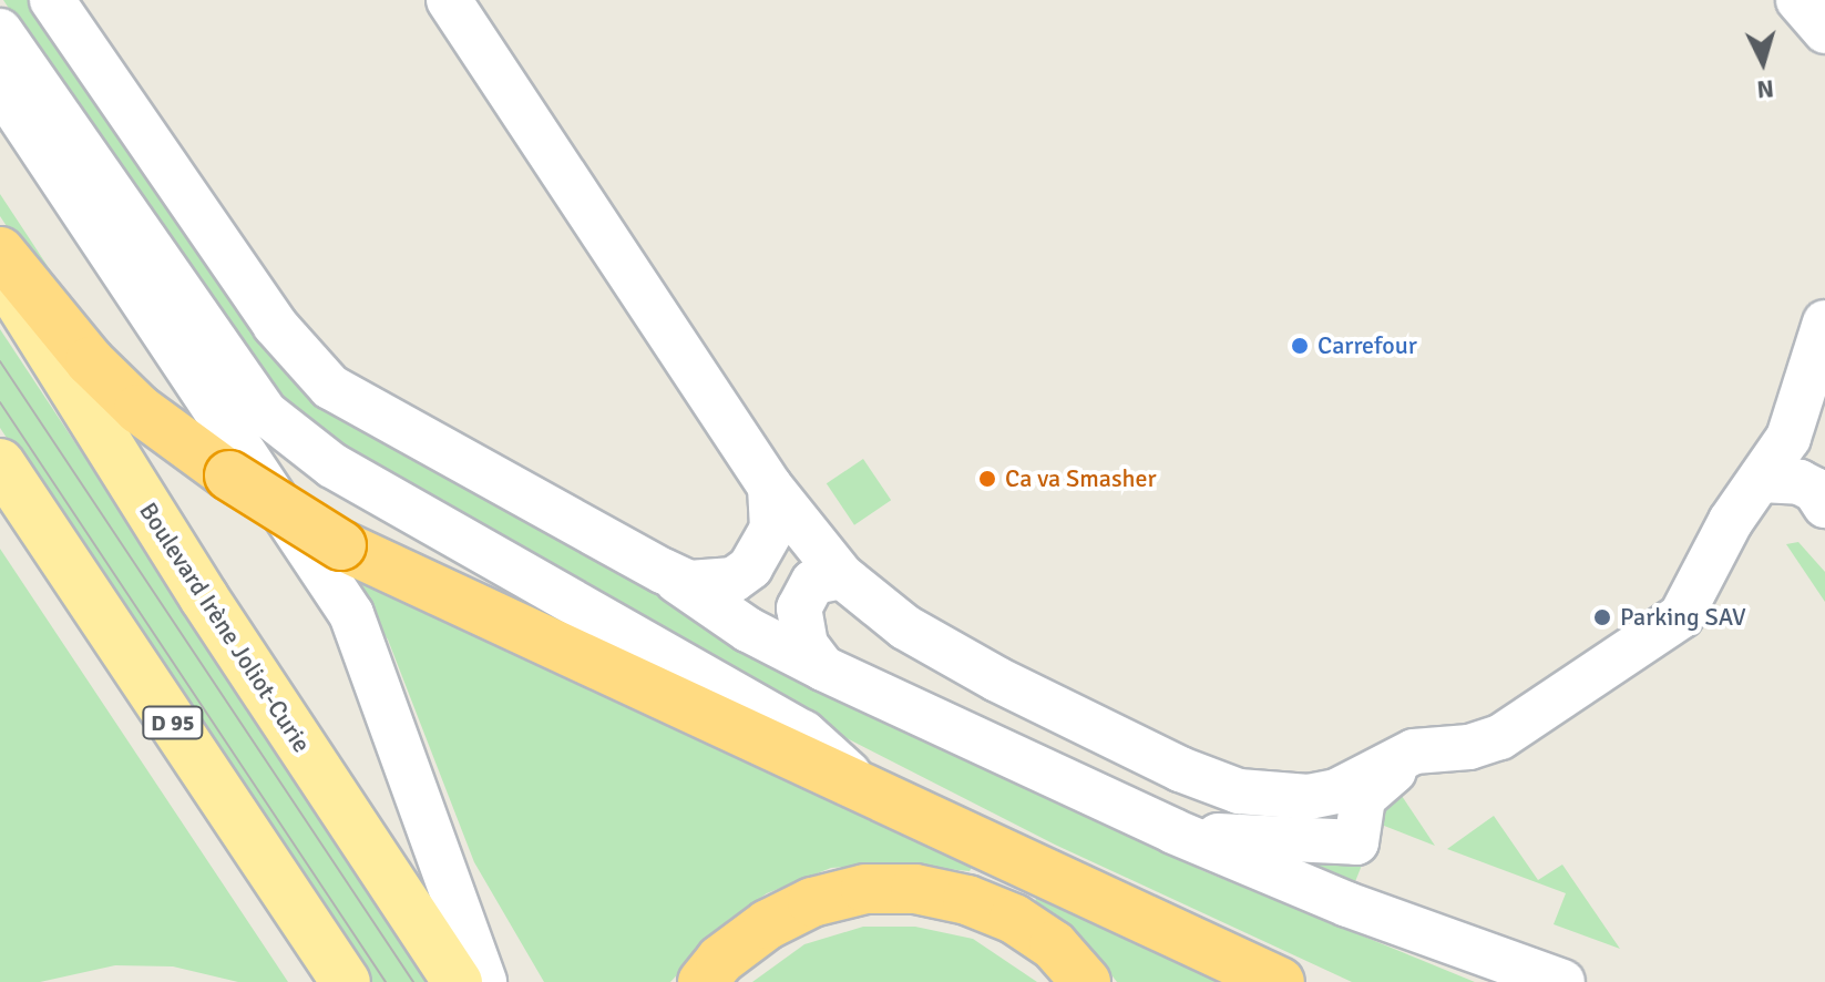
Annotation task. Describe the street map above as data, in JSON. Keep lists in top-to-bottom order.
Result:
{
  "streets": {
    "main road": ["Boulevard Irène Joliot-Curie", "D 95"]
  },
  "places": ["Carrefour", "Ca va Smasher", "Parking SAV"],
  "north": "bottom"
}
